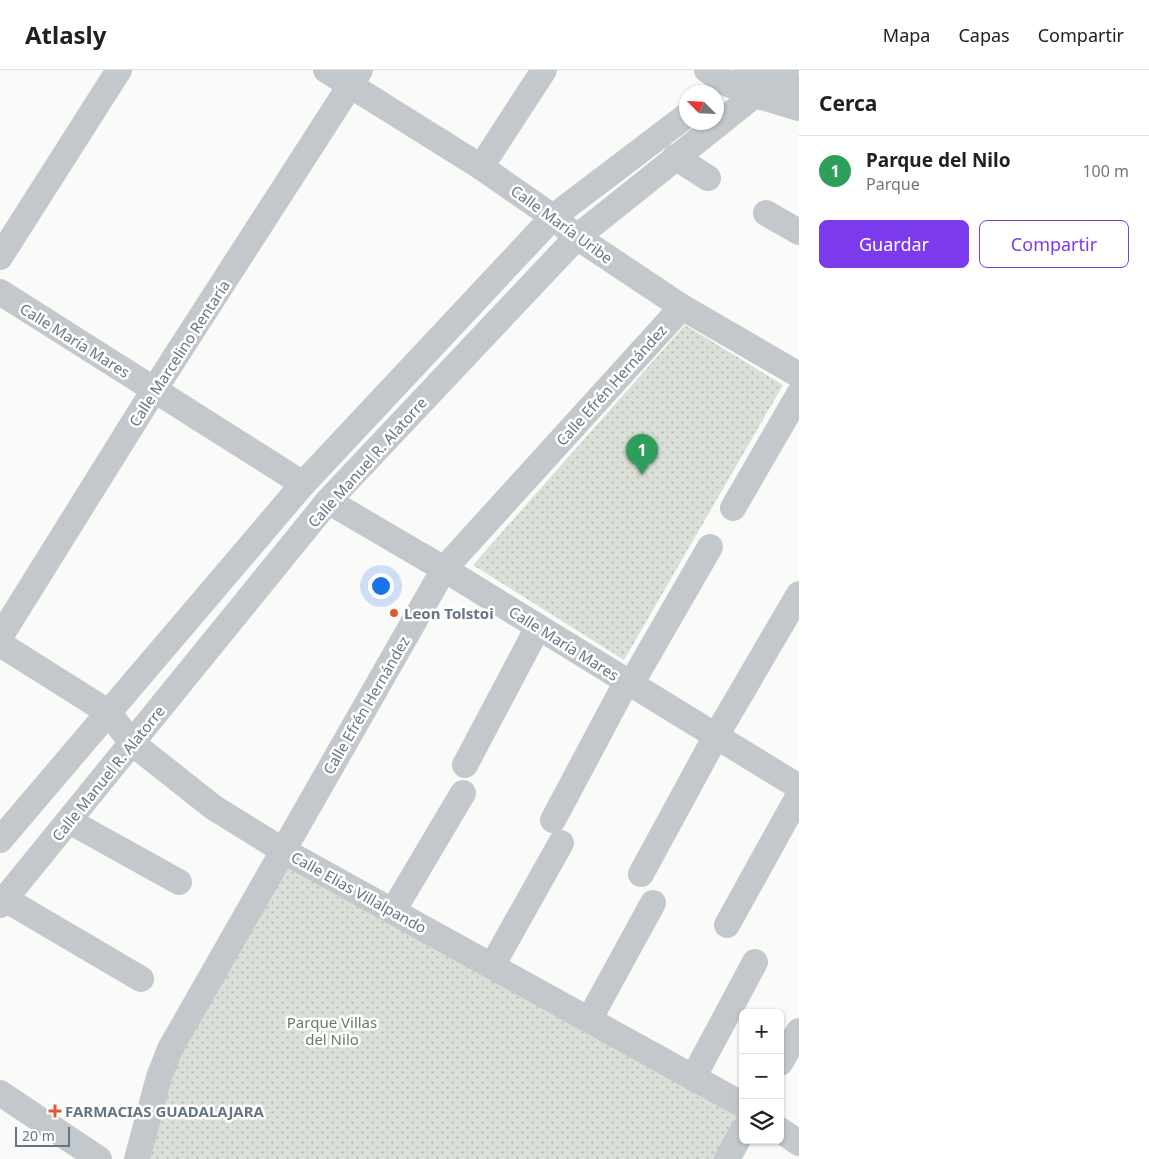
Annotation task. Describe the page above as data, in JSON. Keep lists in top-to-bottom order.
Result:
{
  "streets": {
    "street": [
      "Calle María Uribe",
      "Calle María Mares",
      "Calle Marcelino Rentaría",
      "Calle Efrén Hernández",
      "Calle Manuel R. Alatorre",
      "Calle Elías Villalpando"
    ]
  },
  "crossings": [
    ["Calle María Uribe", "Calle Marcelino Rentaría"],
    ["Calle María Uribe", "Calle Efrén Hernández"],
    ["Calle María Uribe", "Calle Manuel R. Alatorre"],
    ["Calle María Mares", "Calle Marcelino Rentaría"],
    ["Calle María Mares", "Calle Efrén Hernández"],
    ["Calle María Mares", "Calle Manuel R. Alatorre"],
    ["Calle Efrén Hernández", "Calle Elías Villalpando"],
    ["Calle Manuel R. Alatorre", "Calle Elías Villalpando"]
  ],
  "parks": ["Parque Villas del Nilo"],
  "places": {
    "other": ["Leon Tolstoi"],
    "health": ["FARMACIAS GUADALAJARA"]
  },
  "scale_bar": "20 m",
  "north": "top left",
  "page": {
    "header": "Atlasly",
    "nav": ["Mapa", "Capas", "Compartir"],
    "heading": "Cerca",
    "list": [
      {
        "mark": "1",
        "name": "Parque del Nilo",
        "note": "Parque",
        "value": "100 m"
      }
    ],
    "buttons": ["Guardar", "Compartir"],
    "pins": "1",
    "map_buttons": ["+", "−"],
    "scale": "20 m"
  }
}
